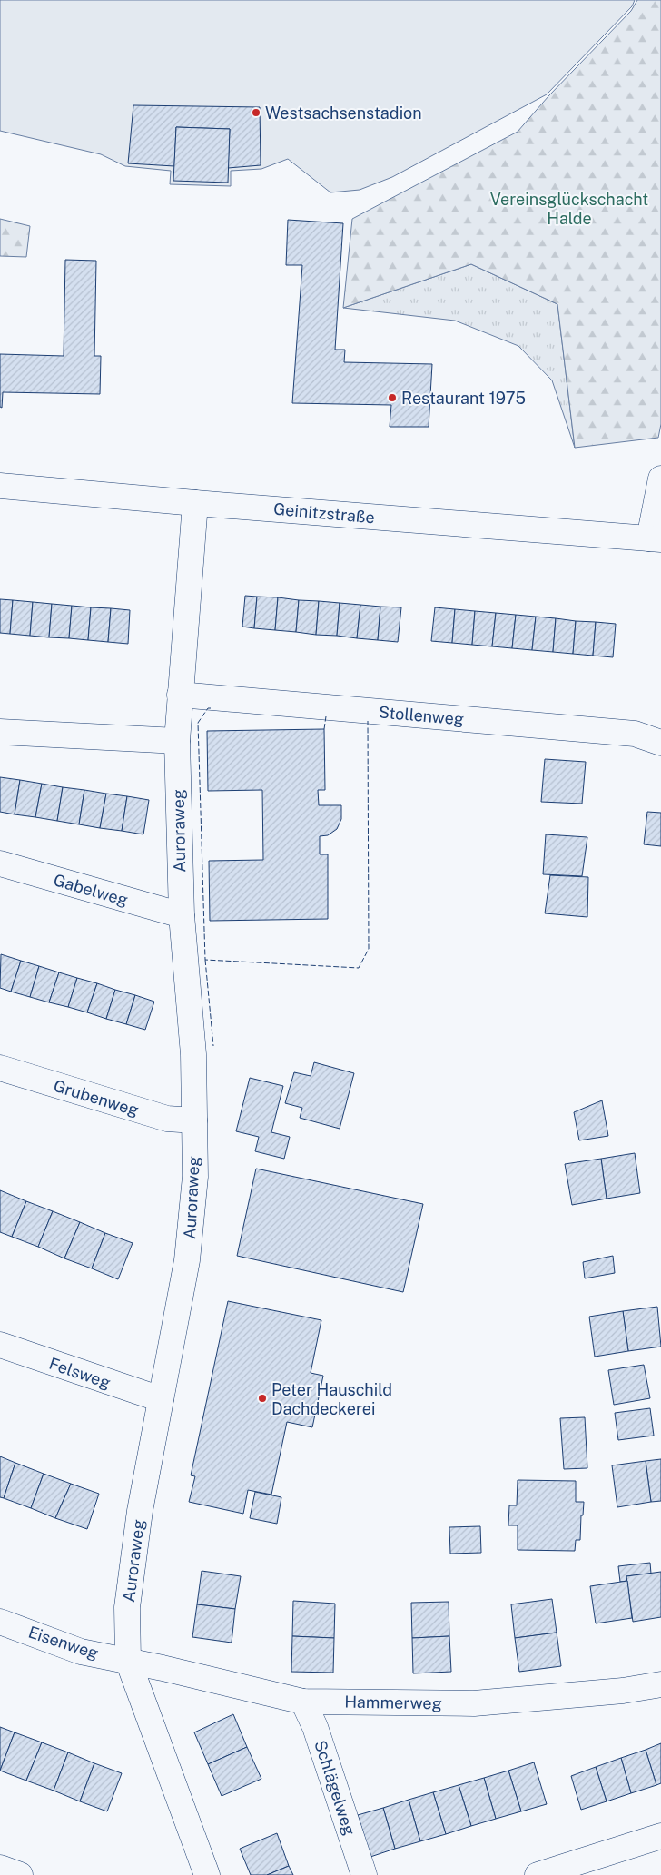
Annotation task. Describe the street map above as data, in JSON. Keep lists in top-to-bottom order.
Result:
{
  "streets": {
    "street": [
      "Geinitzstraße",
      "Stollenweg",
      "Auroraweg",
      "Gabelweg",
      "Grubenweg",
      "Felsweg",
      "Eisenweg",
      "Hammerweg",
      "Schlägelweg"
    ]
  },
  "crossings": [
    ["Geinitzstraße", "Auroraweg"],
    ["Stollenweg", "Auroraweg"],
    ["Auroraweg", "Gabelweg"],
    ["Auroraweg", "Grubenweg"],
    ["Auroraweg", "Felsweg"],
    ["Auroraweg", "Eisenweg"],
    ["Auroraweg", "Hammerweg"],
    ["Eisenweg", "Hammerweg"],
    ["Hammerweg", "Schlägelweg"]
  ],
  "parks": ["Vereinsglückschacht Halde"],
  "places": ["Westsachsenstadion", "Restaurant 1975", "Peter Hauschild Dachdeckerei"]
}
